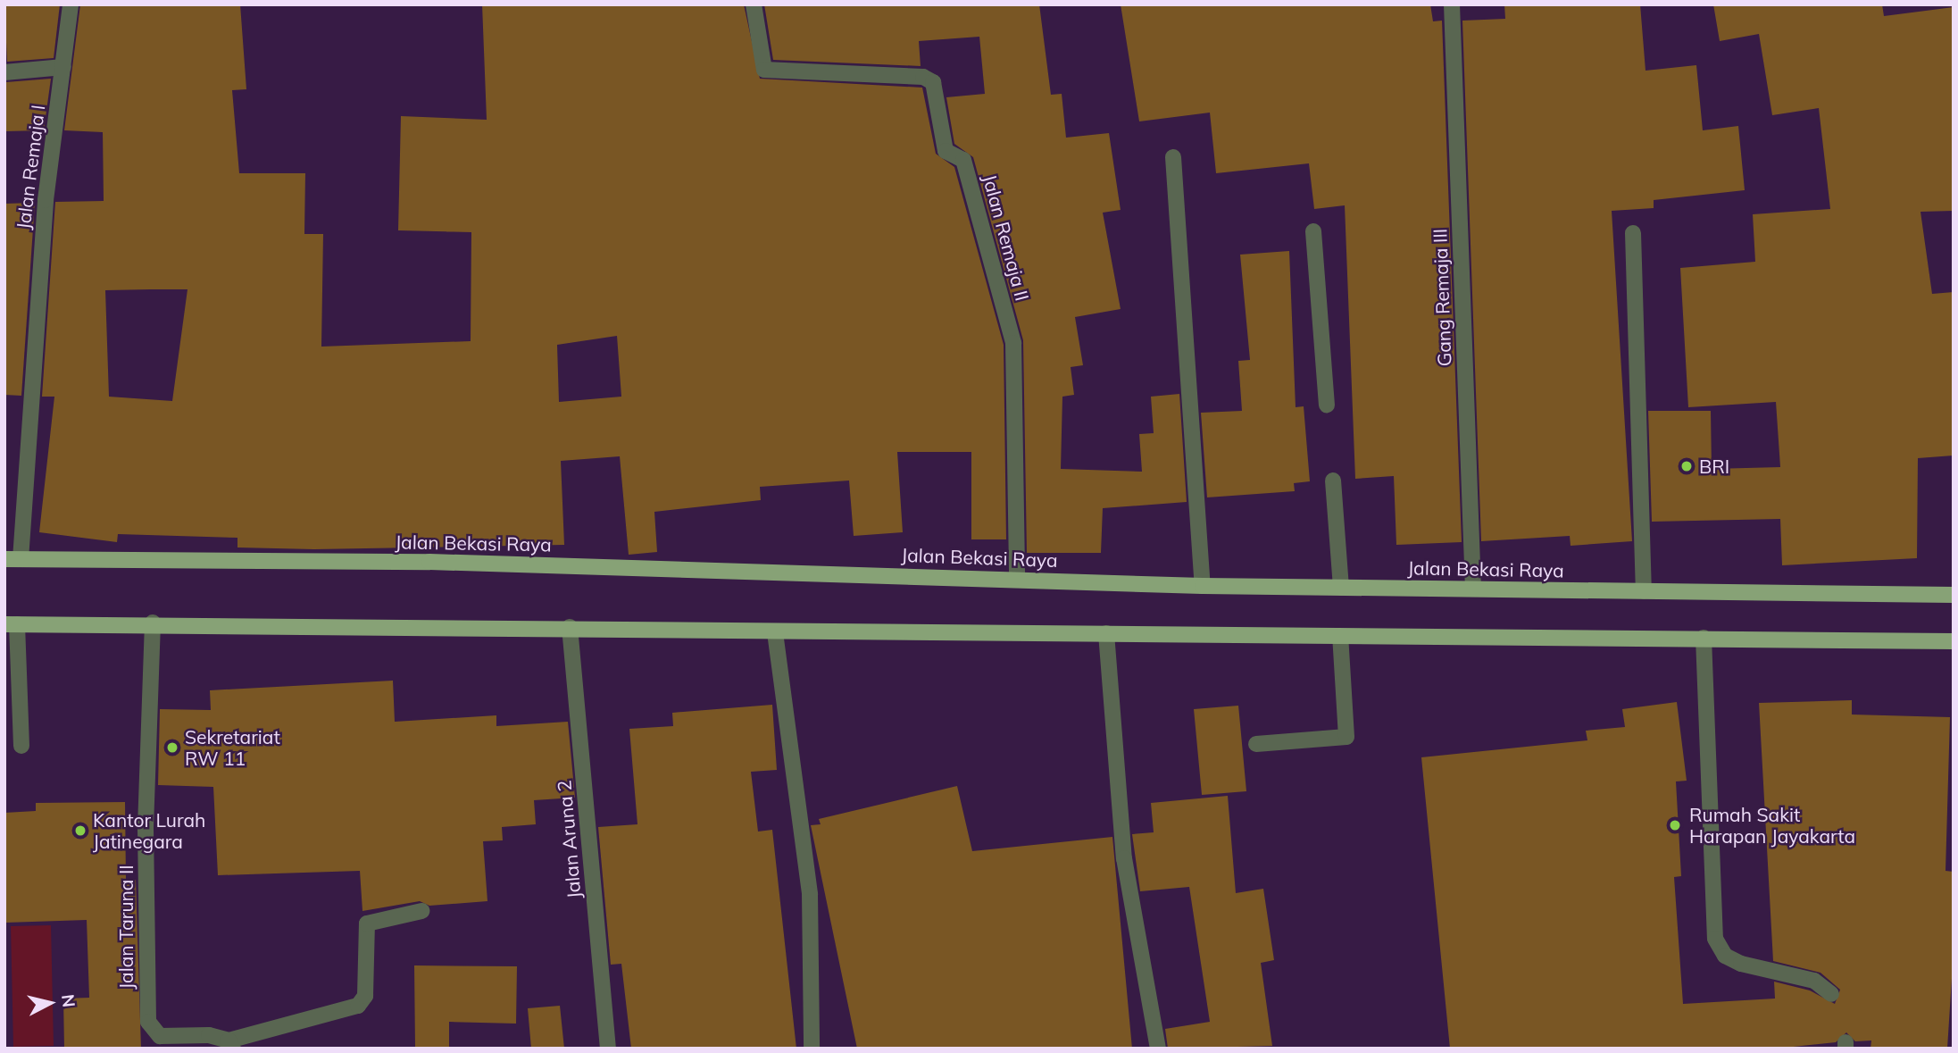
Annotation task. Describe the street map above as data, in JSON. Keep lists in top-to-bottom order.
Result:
{
  "streets": {
    "main road": ["Jalan Bekasi Raya"],
    "street": [
      "Jalan Remaja I",
      "Jalan Remaja II",
      "Gang Remaja III",
      "Jalan Aruna 2",
      "Jalan Taruna II"
    ]
  },
  "crossings": [
    ["Jalan Remaja I", "Jalan Bekasi Raya"],
    ["Jalan Remaja II", "Jalan Bekasi Raya"],
    ["Gang Remaja III", "Jalan Bekasi Raya"]
  ],
  "places": [
    "BRI",
    "Sekretariat RW 11",
    "Rumah Sakit Harapan Jayakarta",
    "Kantor Lurah Jatinegara"
  ],
  "north": "right"
}
